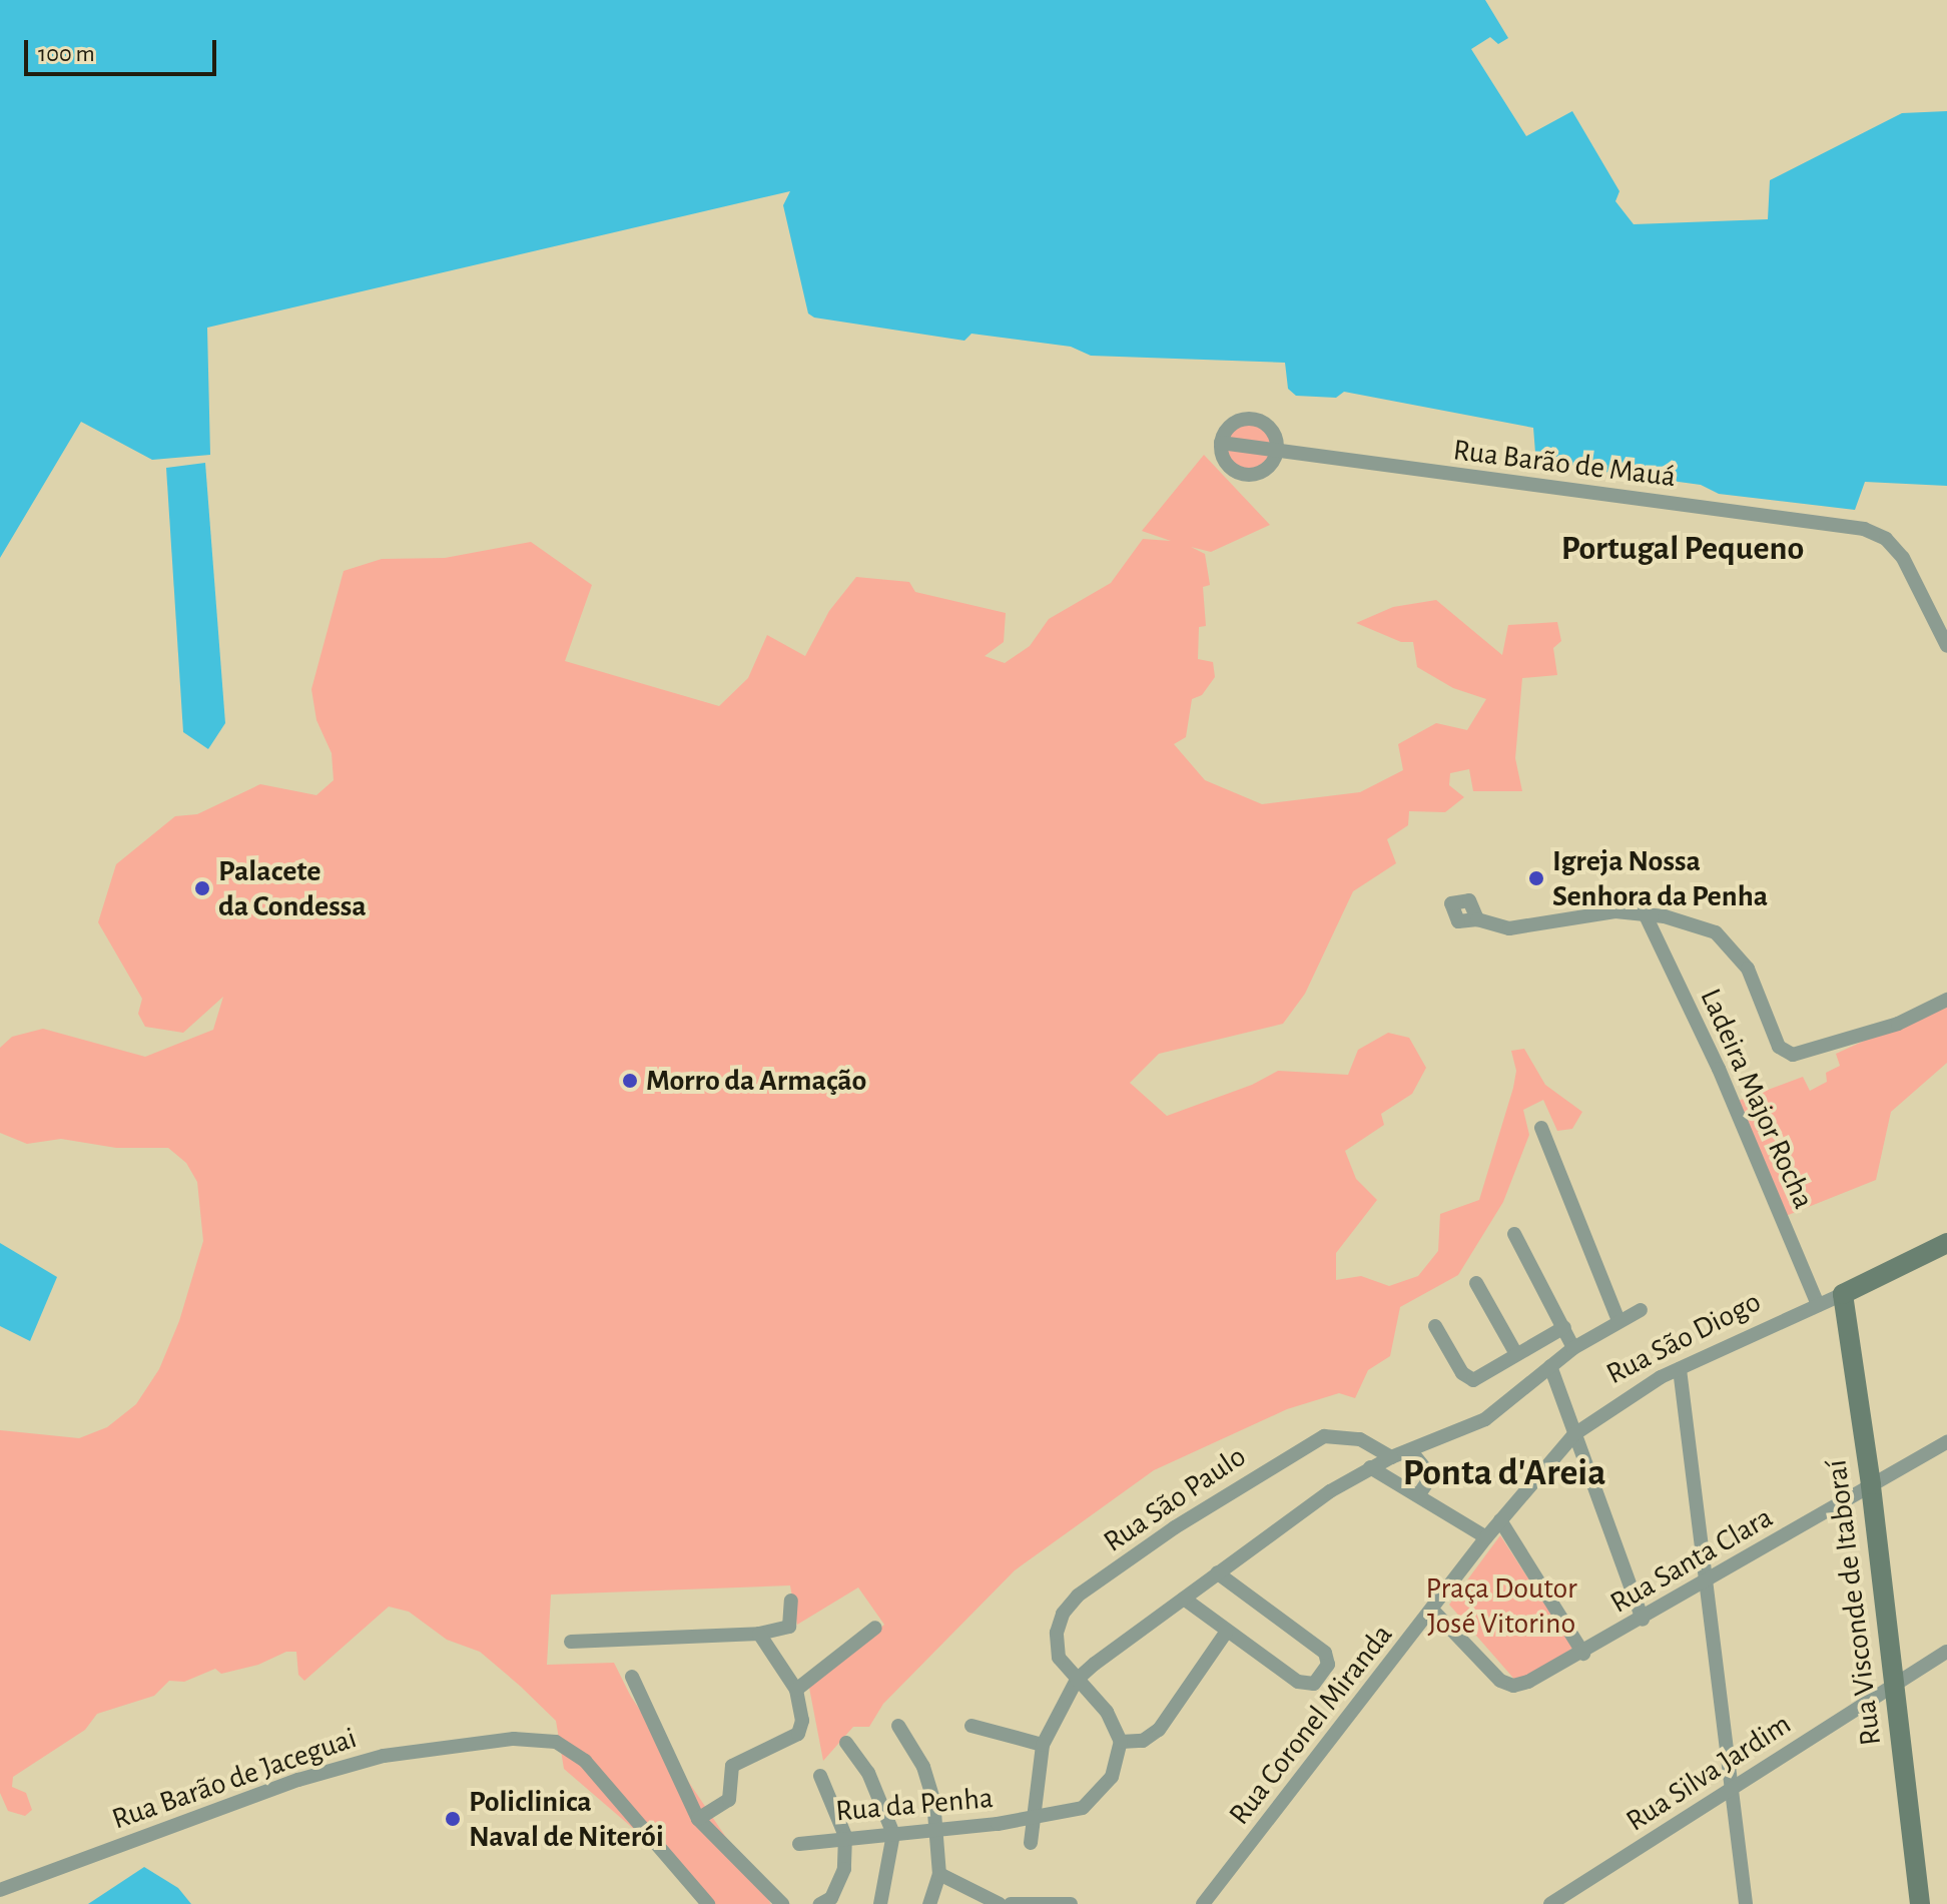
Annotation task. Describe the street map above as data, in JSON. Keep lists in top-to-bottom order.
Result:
{
  "streets": {
    "street": [
      "Rua Barão de Mauá",
      "Ladeira Major Rocha",
      "Rua São Diogo",
      "Rua São Paulo",
      "Rua Santa Clara",
      "Rua Visconde de Itaboraí",
      "Rua Coronel Miranda",
      "Rua Silva Jardim",
      "Rua Barão de Jaceguai",
      "Rua da Penha"
    ]
  },
  "crossings": [
    ["Ladeira Major Rocha", "Rua São Diogo"],
    ["Rua São Diogo", "Rua Visconde de Itaboraí"],
    ["Rua São Diogo", "Rua Coronel Miranda"],
    ["Rua Santa Clara", "Rua Visconde de Itaboraí"],
    ["Rua Santa Clara", "Rua Coronel Miranda"],
    ["Rua Visconde de Itaboraí", "Rua Silva Jardim"]
  ],
  "districts": ["Portugal Pequeno", "Ponta d'Areia"],
  "parks": ["Praça Doutor José Vitorino"],
  "places": [
    "Igreja Nossa Senhora da Penha",
    "Palacete da Condessa",
    "Morro da Armação",
    "Policlinica Naval de Niterói"
  ],
  "scale_bar": "100 m"
}
